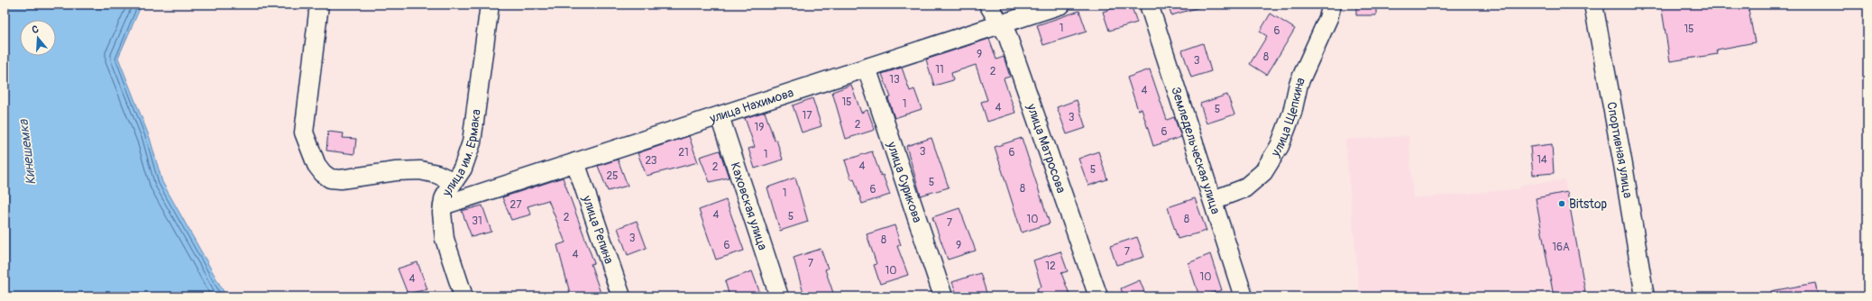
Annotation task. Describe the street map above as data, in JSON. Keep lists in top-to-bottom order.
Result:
{
  "streets": {
    "street": [
      "улица Нахимова",
      "улица Щепкина",
      "улица Матросова",
      "Земледельческая улица",
      "Спортивная улица",
      "улица им. Ермака",
      "улица Сурикова",
      "Каховская улица",
      "улица Репина"
    ]
  },
  "crossings": [
    ["улица Нахимова", "улица Матросова"],
    ["улица Нахимова", "улица им. Ермака"],
    ["улица Нахимова", "улица Сурикова"],
    ["улица Нахимова", "Каховская улица"],
    ["улица Нахимова", "улица Репина"],
    ["улица Щепкина", "Земледельческая улица"]
  ],
  "water": ["Кинешемка"],
  "places": ["Bitstop"],
  "house_numbers": [
    "1",
    "15",
    "6",
    "9",
    "8",
    "3",
    "11",
    "2",
    "13",
    "4",
    "15",
    "1",
    "4",
    "5",
    "17",
    "3",
    "2",
    "19",
    "6",
    "3",
    "21",
    "6",
    "1",
    "14",
    "23",
    "4",
    "2",
    "5",
    "25",
    "5",
    "8",
    "6",
    "1",
    "27",
    "4",
    "5",
    "2",
    "10",
    "8",
    "31",
    "7",
    "3",
    "8",
    "6",
    "9",
    "16А",
    "7",
    "4",
    "7",
    "12",
    "10",
    "10",
    "4"
  ],
  "north": "top"
}
